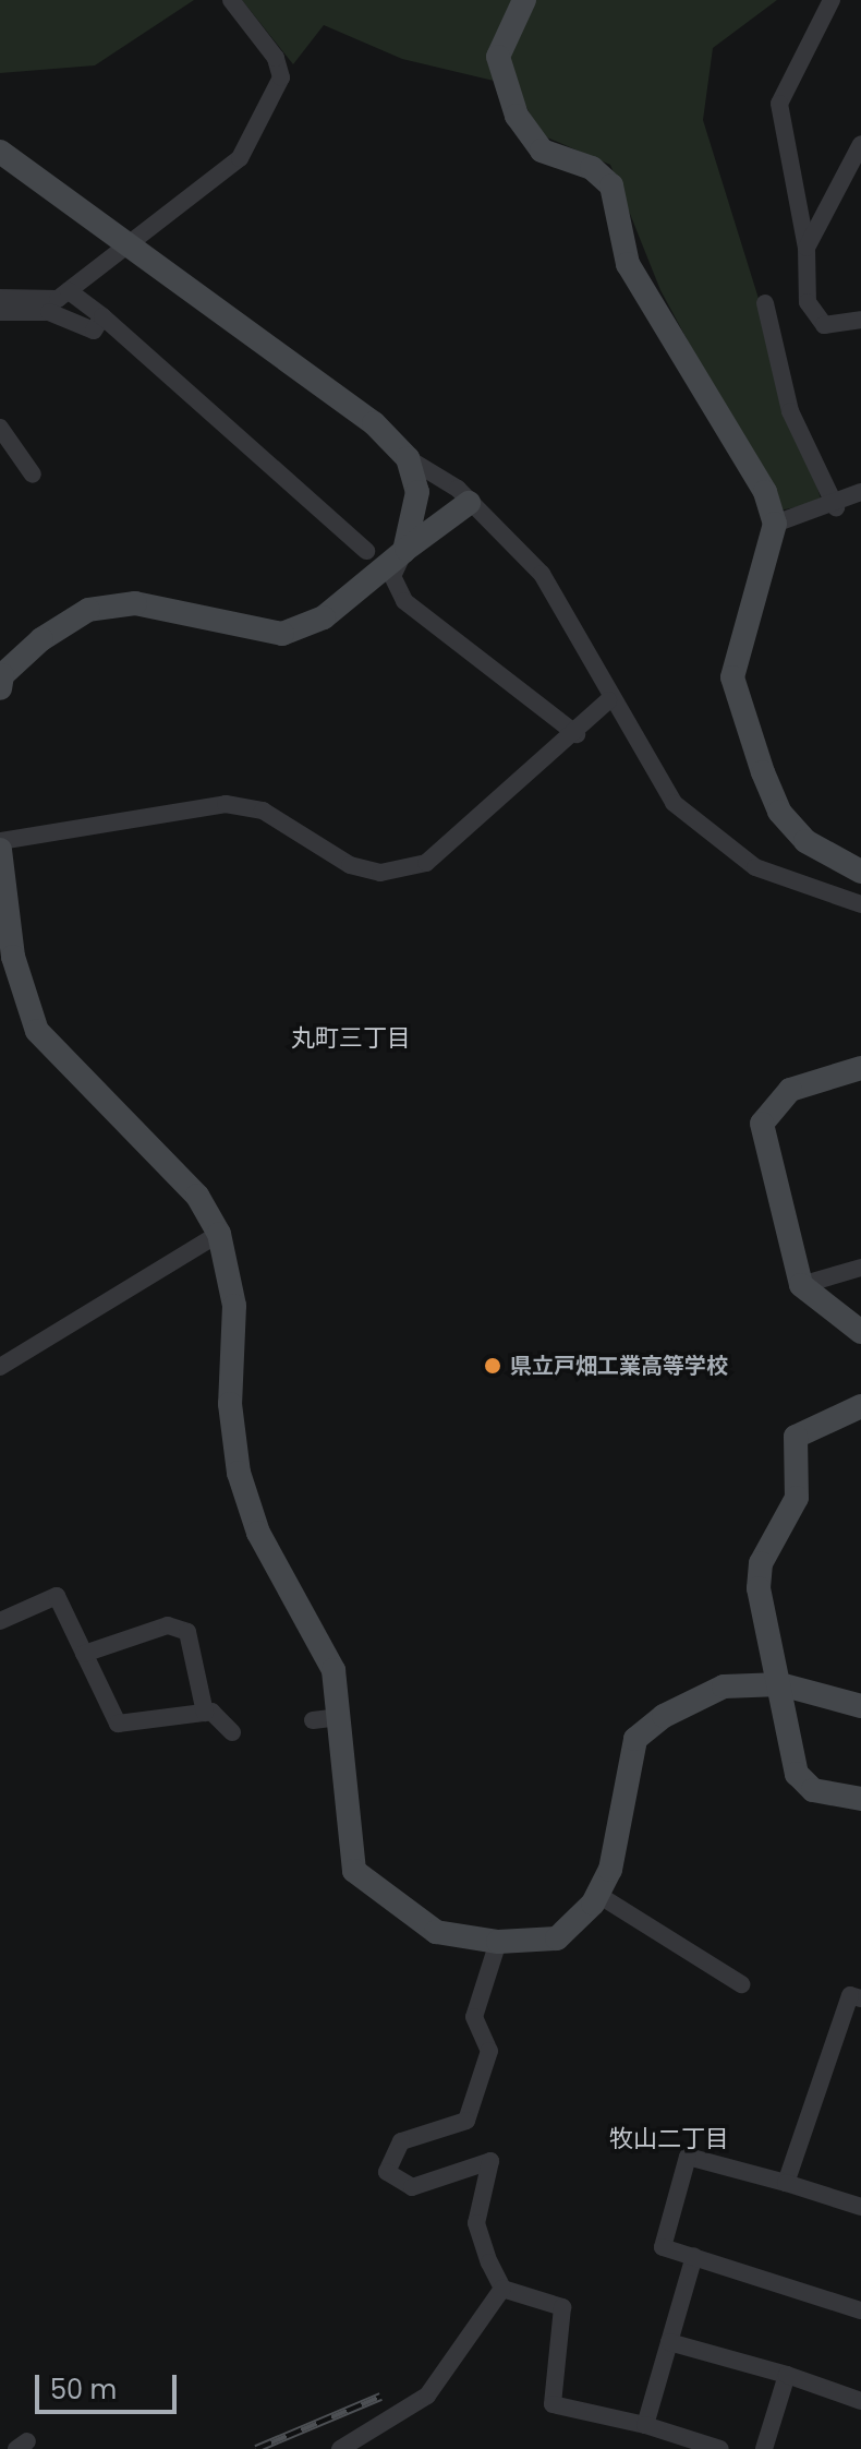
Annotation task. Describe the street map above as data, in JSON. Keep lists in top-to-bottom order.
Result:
{
  "districts": ["丸町三丁目", "牧山二丁目"],
  "places": ["県立戸畑工業高等学校"],
  "scale_bar": "50 m"
}
